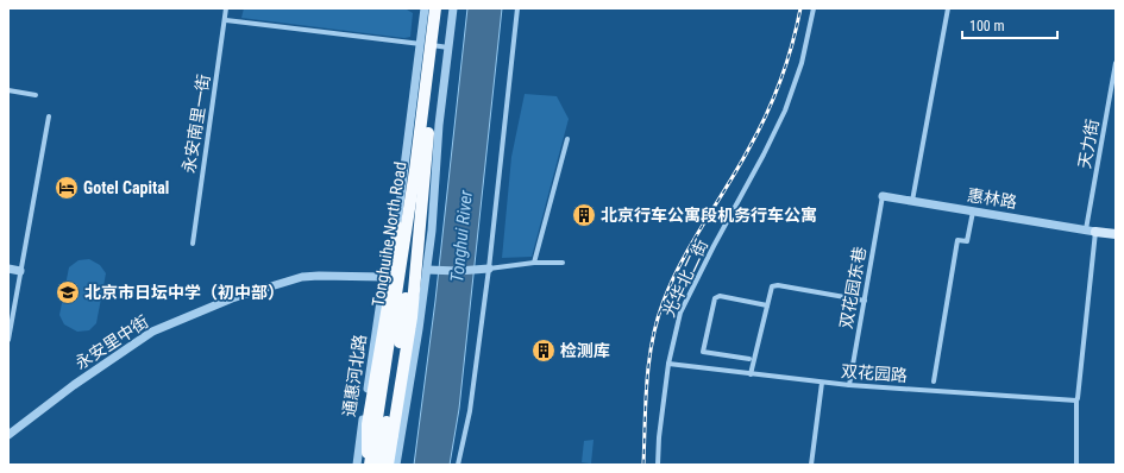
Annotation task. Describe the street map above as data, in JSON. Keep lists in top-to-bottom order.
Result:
{
  "streets": {
    "highway": ["Tonghuihe North Road"],
    "street": [
      "永安南里一街",
      "天力街",
      "惠林路",
      "光华北二街",
      "双花园东巷",
      "永安里中街",
      "双花园路",
      "通惠河北路"
    ]
  },
  "crossings": [
    ["天力街", "惠林路"],
    ["天力街", "双花园路"],
    ["惠林路", "双花园东巷"],
    ["光华北二街", "双花园路"],
    ["双花园东巷", "双花园路"],
    ["永安里中街", "通惠河北路"]
  ],
  "water": ["Tonghui River"],
  "places": {
    "hotel": ["Gotel Capital"],
    "building": ["北京行车公寓段机务行车公寓", "检测库"],
    "school or university": ["北京市日坛中学（初中部）"]
  },
  "scale_bar": "100 m"
}
